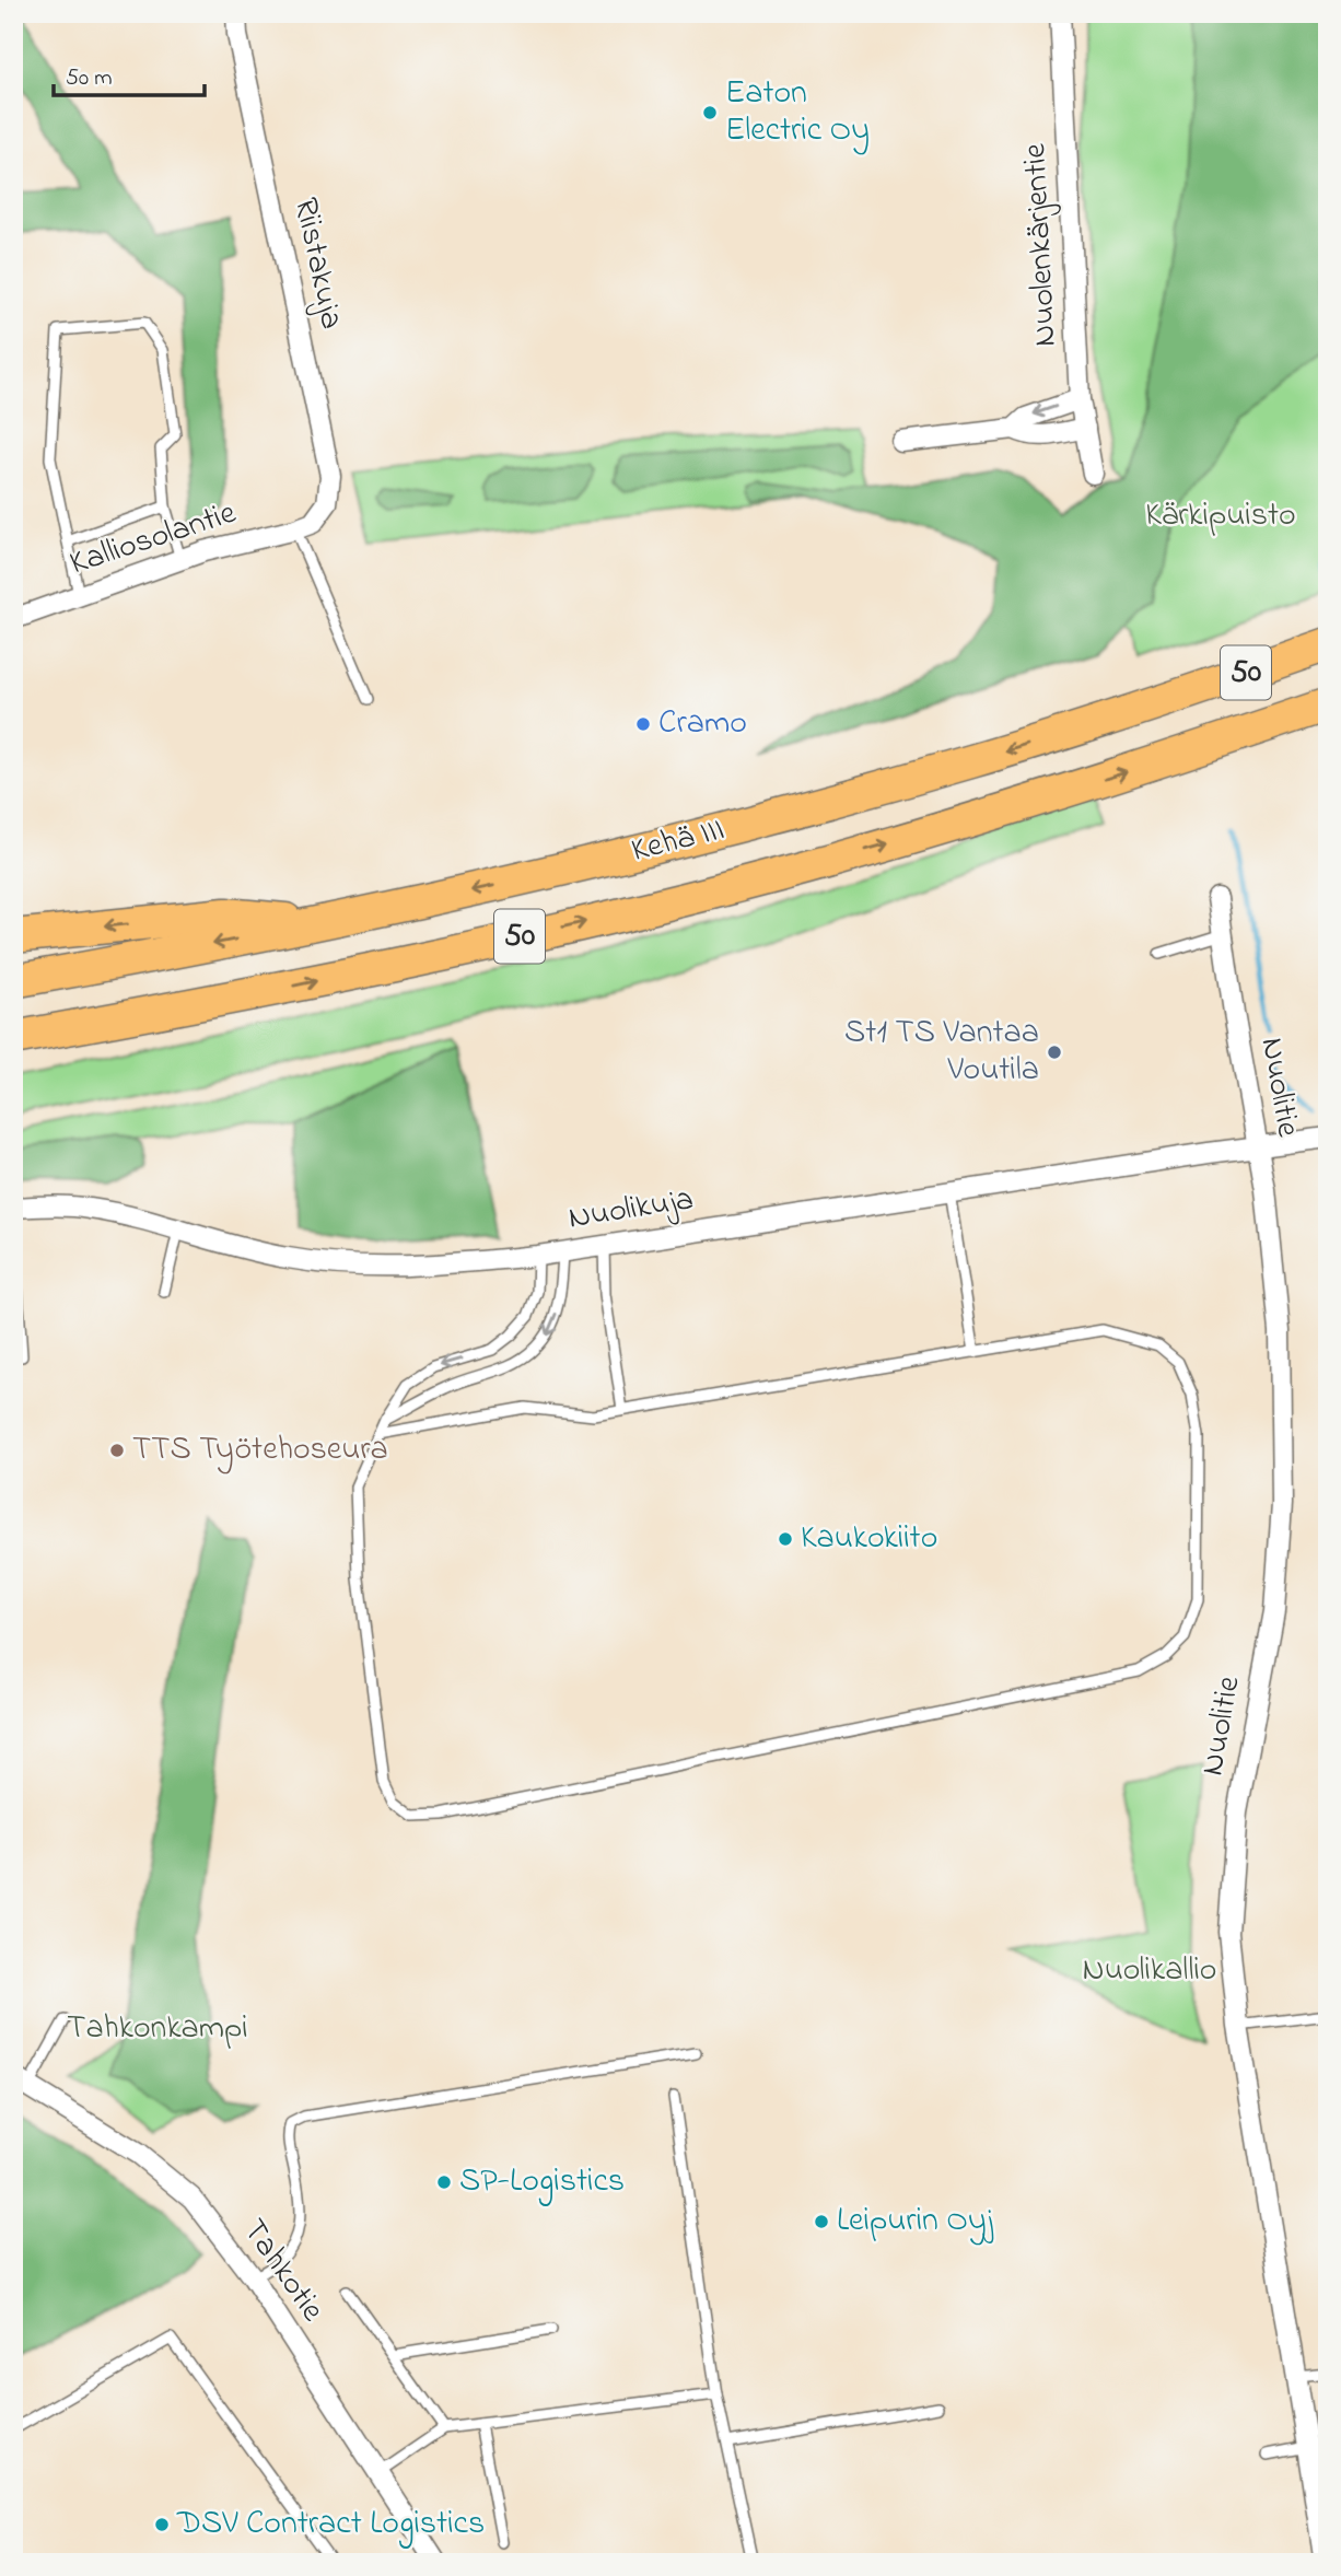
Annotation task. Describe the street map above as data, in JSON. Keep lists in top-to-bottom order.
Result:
{
  "streets": {
    "highway": ["50", "Kehä III"],
    "street": [
      "Nuolenkärjentie",
      "Riistakuja",
      "Kalliosolantie",
      "Nuolitie",
      "Nuolikuja",
      "Tahkotie"
    ]
  },
  "crossings": [
    ["Riistakuja", "Kalliosolantie"],
    ["Nuolitie", "Nuolikuja"]
  ],
  "parks": ["Kärkipuisto", "Nuolikallio", "Tahkonkampi"],
  "places": [
    "Eaton Electric Oy",
    "Cramo",
    "St1 TS Vantaa Voutila",
    "TTS Työtehoseura",
    "Kaukokiito",
    "SP-Logistics",
    "Leipurin Oyj",
    "DSV Contract Logistics"
  ],
  "scale_bar": "50 m"
}
